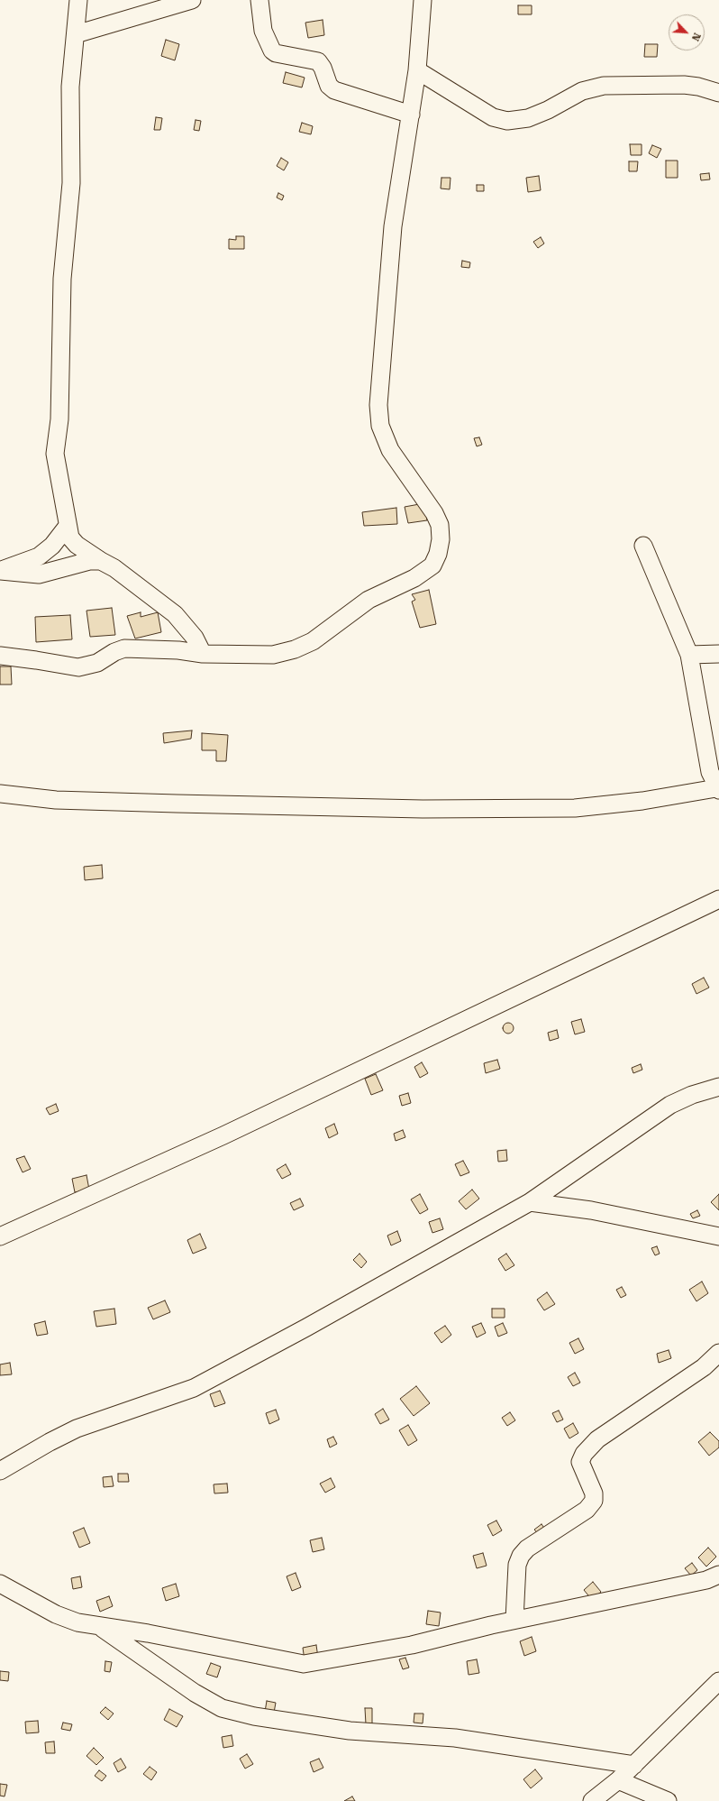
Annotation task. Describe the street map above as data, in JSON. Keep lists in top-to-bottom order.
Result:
{
  "north": "bottom right"
}
